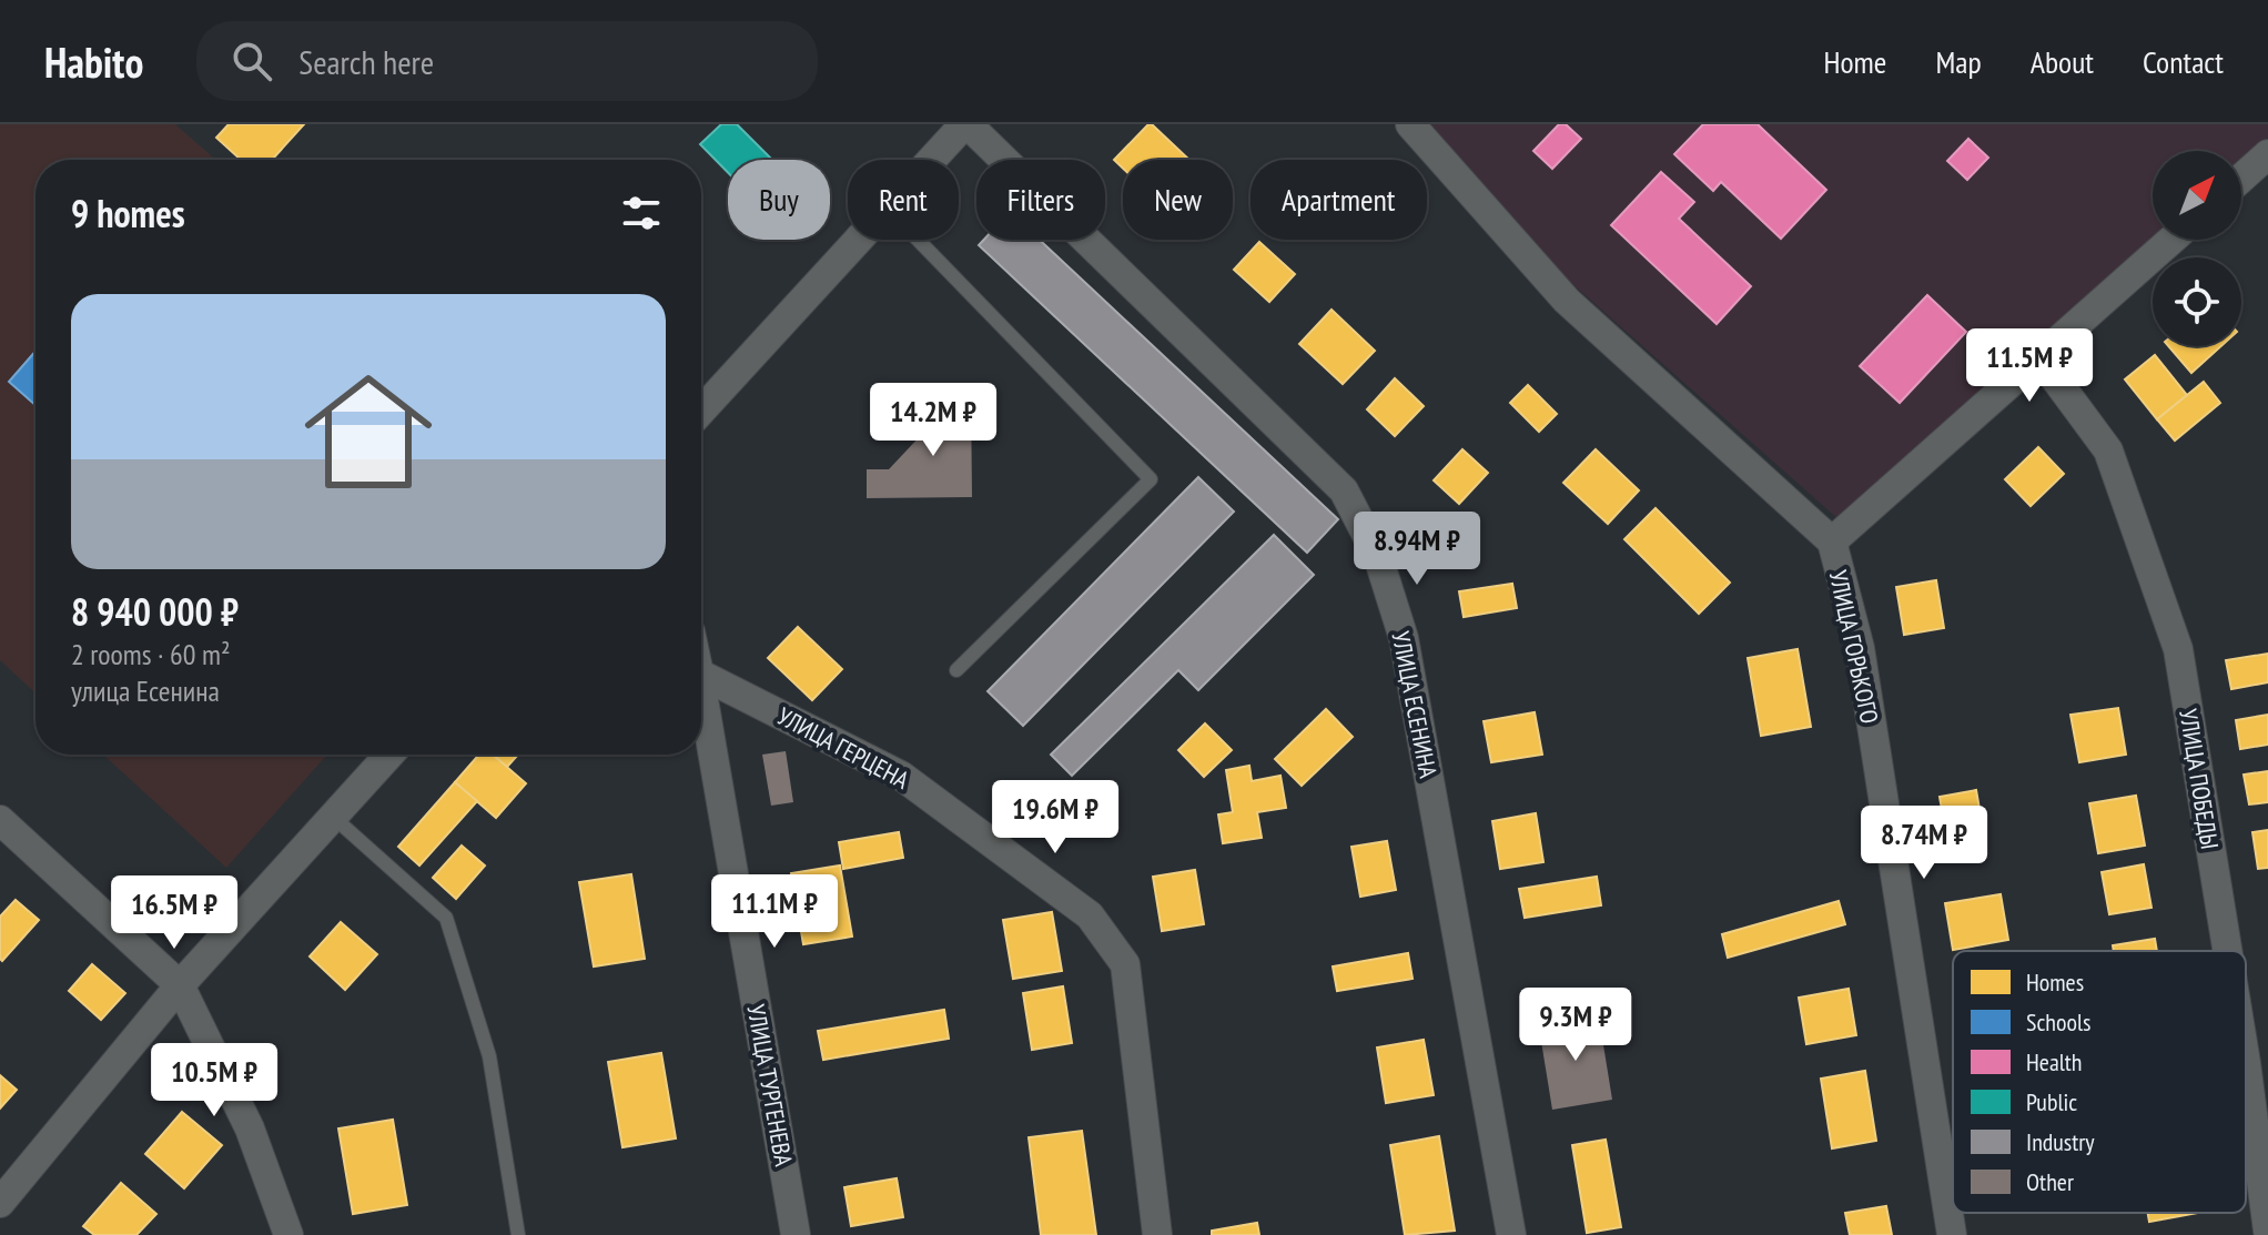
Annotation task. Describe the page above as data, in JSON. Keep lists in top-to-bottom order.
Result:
{
  "streets": {
    "street": [
      "УЛИЦА ГОРЬКОГО",
      "УЛИЦА ЕСЕНИНА",
      "УЛИЦА ГЕРЦЕНА",
      "УЛИЦА ПОБЕДЫ",
      "УЛИЦА ТУРГЕНЕВА"
    ]
  },
  "legend": [
    "Homes",
    "Schools",
    "Health",
    "Public",
    "Industry",
    "Other"
  ],
  "north": "top right",
  "page": {
    "header": "Habito",
    "search": "Search here",
    "nav": [
      "Home",
      "Map",
      "About",
      "Contact"
    ],
    "chip": [
      "Buy",
      "Rent",
      "Filters",
      "New",
      "Apartment"
    ],
    "heading": "9 homes",
    "list": [
      {
        "name": "8 940 000 ₽",
        "note": "2 rooms · 60 m² · улица Есенина"
      }
    ],
    "price": [
      "11.5M ₽",
      "14.2M ₽",
      "8.94M ₽",
      "19.6M ₽",
      "8.74M ₽",
      "11.1M ₽",
      "16.5M ₽",
      "9.3M ₽",
      "10.5M ₽"
    ]
  }
}
